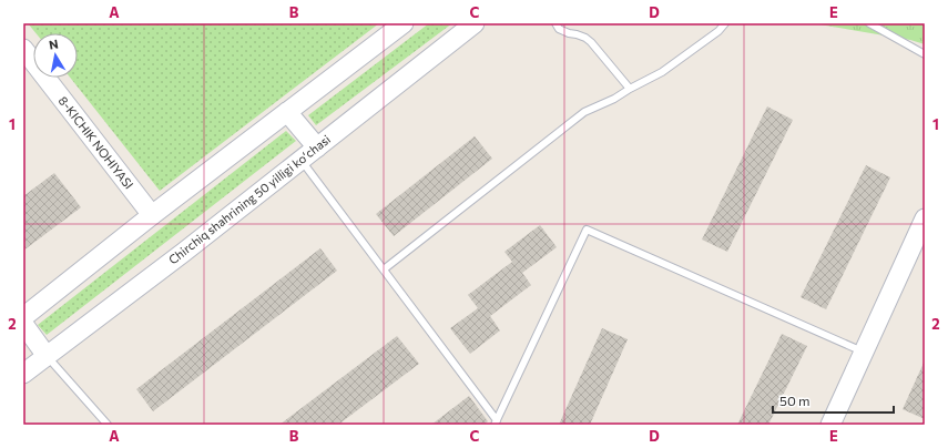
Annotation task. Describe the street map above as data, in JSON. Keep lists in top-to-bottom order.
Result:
{
  "streets": {
    "main road": ["8-KICHIK NOHIYASI", "Chirchiq shahrining 50 yilligi koʻchasi"]
  },
  "scale_bar": "50 m",
  "north": "top",
  "grid": {
    "columns": [
      "A",
      "B",
      "C",
      "D",
      "E"
    ],
    "rows": ["1", "2"]
  }
}
